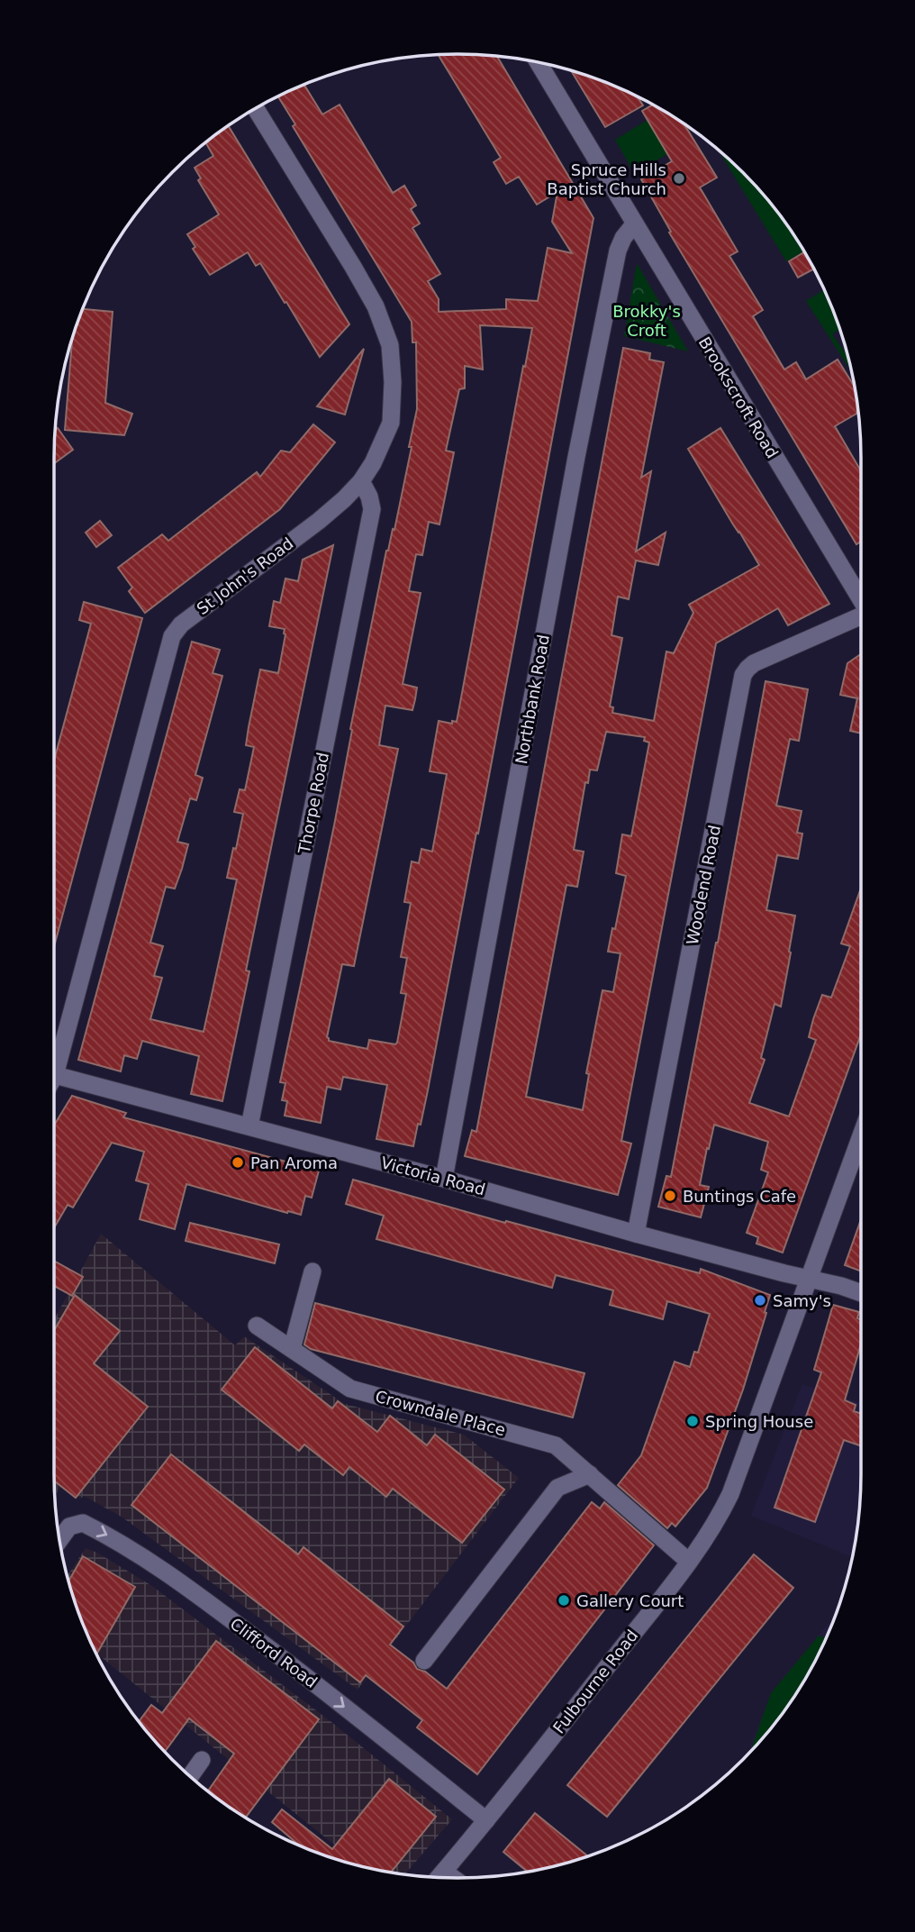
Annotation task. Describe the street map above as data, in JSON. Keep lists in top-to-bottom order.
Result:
{
  "streets": {
    "street": [
      "Brookscroft Road",
      "St John's Road",
      "Northbank Road",
      "Thorpe Road",
      "Woodend Road",
      "Victoria Road",
      "Crowndale Place",
      "Clifford Road",
      "Fulbourne Road"
    ]
  },
  "crossings": [
    ["Brookscroft Road", "Northbank Road"],
    ["St John's Road", "Thorpe Road"],
    ["St John's Road", "Victoria Road"],
    ["Northbank Road", "Victoria Road"],
    ["Thorpe Road", "Victoria Road"],
    ["Woodend Road", "Victoria Road"],
    ["Victoria Road", "Fulbourne Road"],
    ["Crowndale Place", "Fulbourne Road"],
    ["Clifford Road", "Fulbourne Road"]
  ],
  "one_way": ["Clifford Road"],
  "parks": ["Brokky's Croft"],
  "places": [
    "Spruce Hills Baptist Church",
    "Pan Aroma",
    "Buntings Cafe",
    "Samy's",
    "Spring House",
    "Gallery Court"
  ]
}
